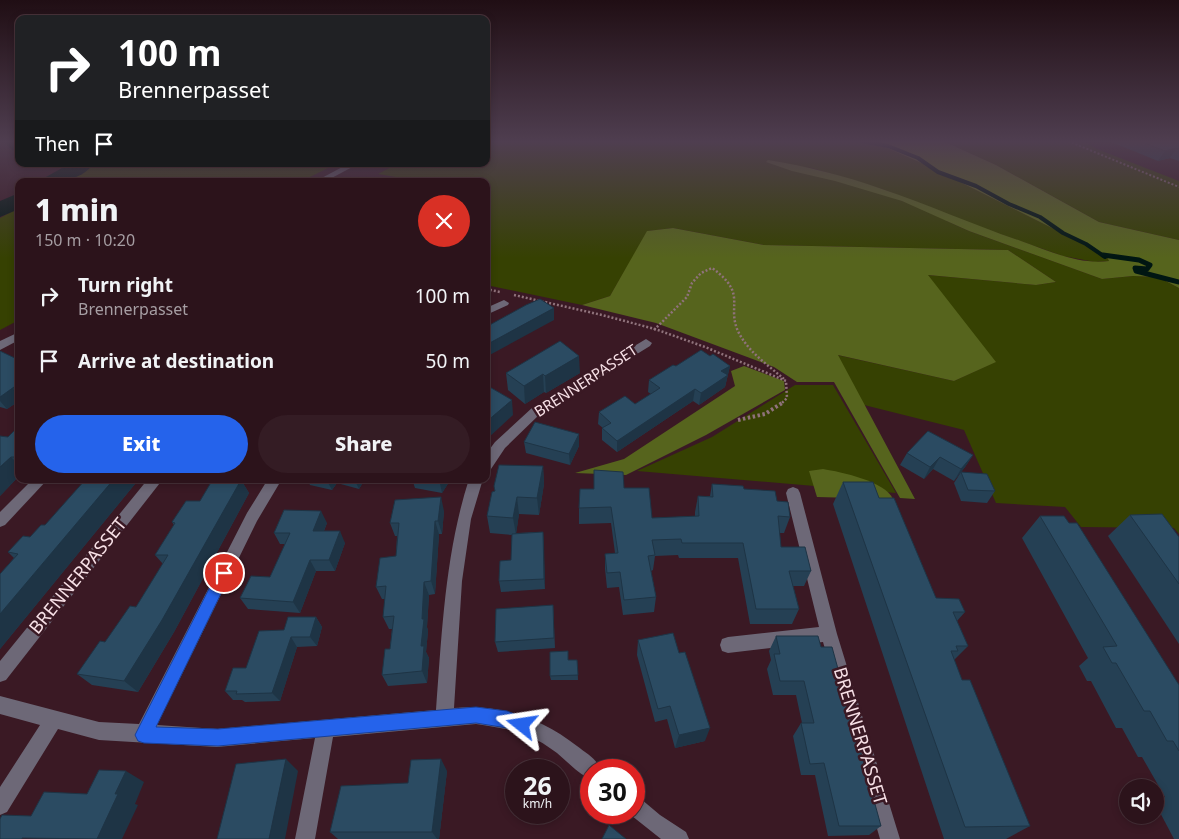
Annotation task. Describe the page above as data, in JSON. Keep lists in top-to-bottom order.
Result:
{
  "streets": {
    "street": ["BRENNERPASSET"]
  },
  "page": {
    "turn": ["100 m", "Brennerpasset"],
    "then": "Then",
    "heading": ["1 min", "150 m · 10:20"],
    "list": [
      {
        "name": "Turn right",
        "note": "Brennerpasset",
        "value": "100 m"
      },
      {
        "name": "Arrive at destination",
        "value": "50 m"
      }
    ],
    "buttons": ["Exit", "Share"],
    "speed": "26 km/h",
    "limit": "30"
  }
}
